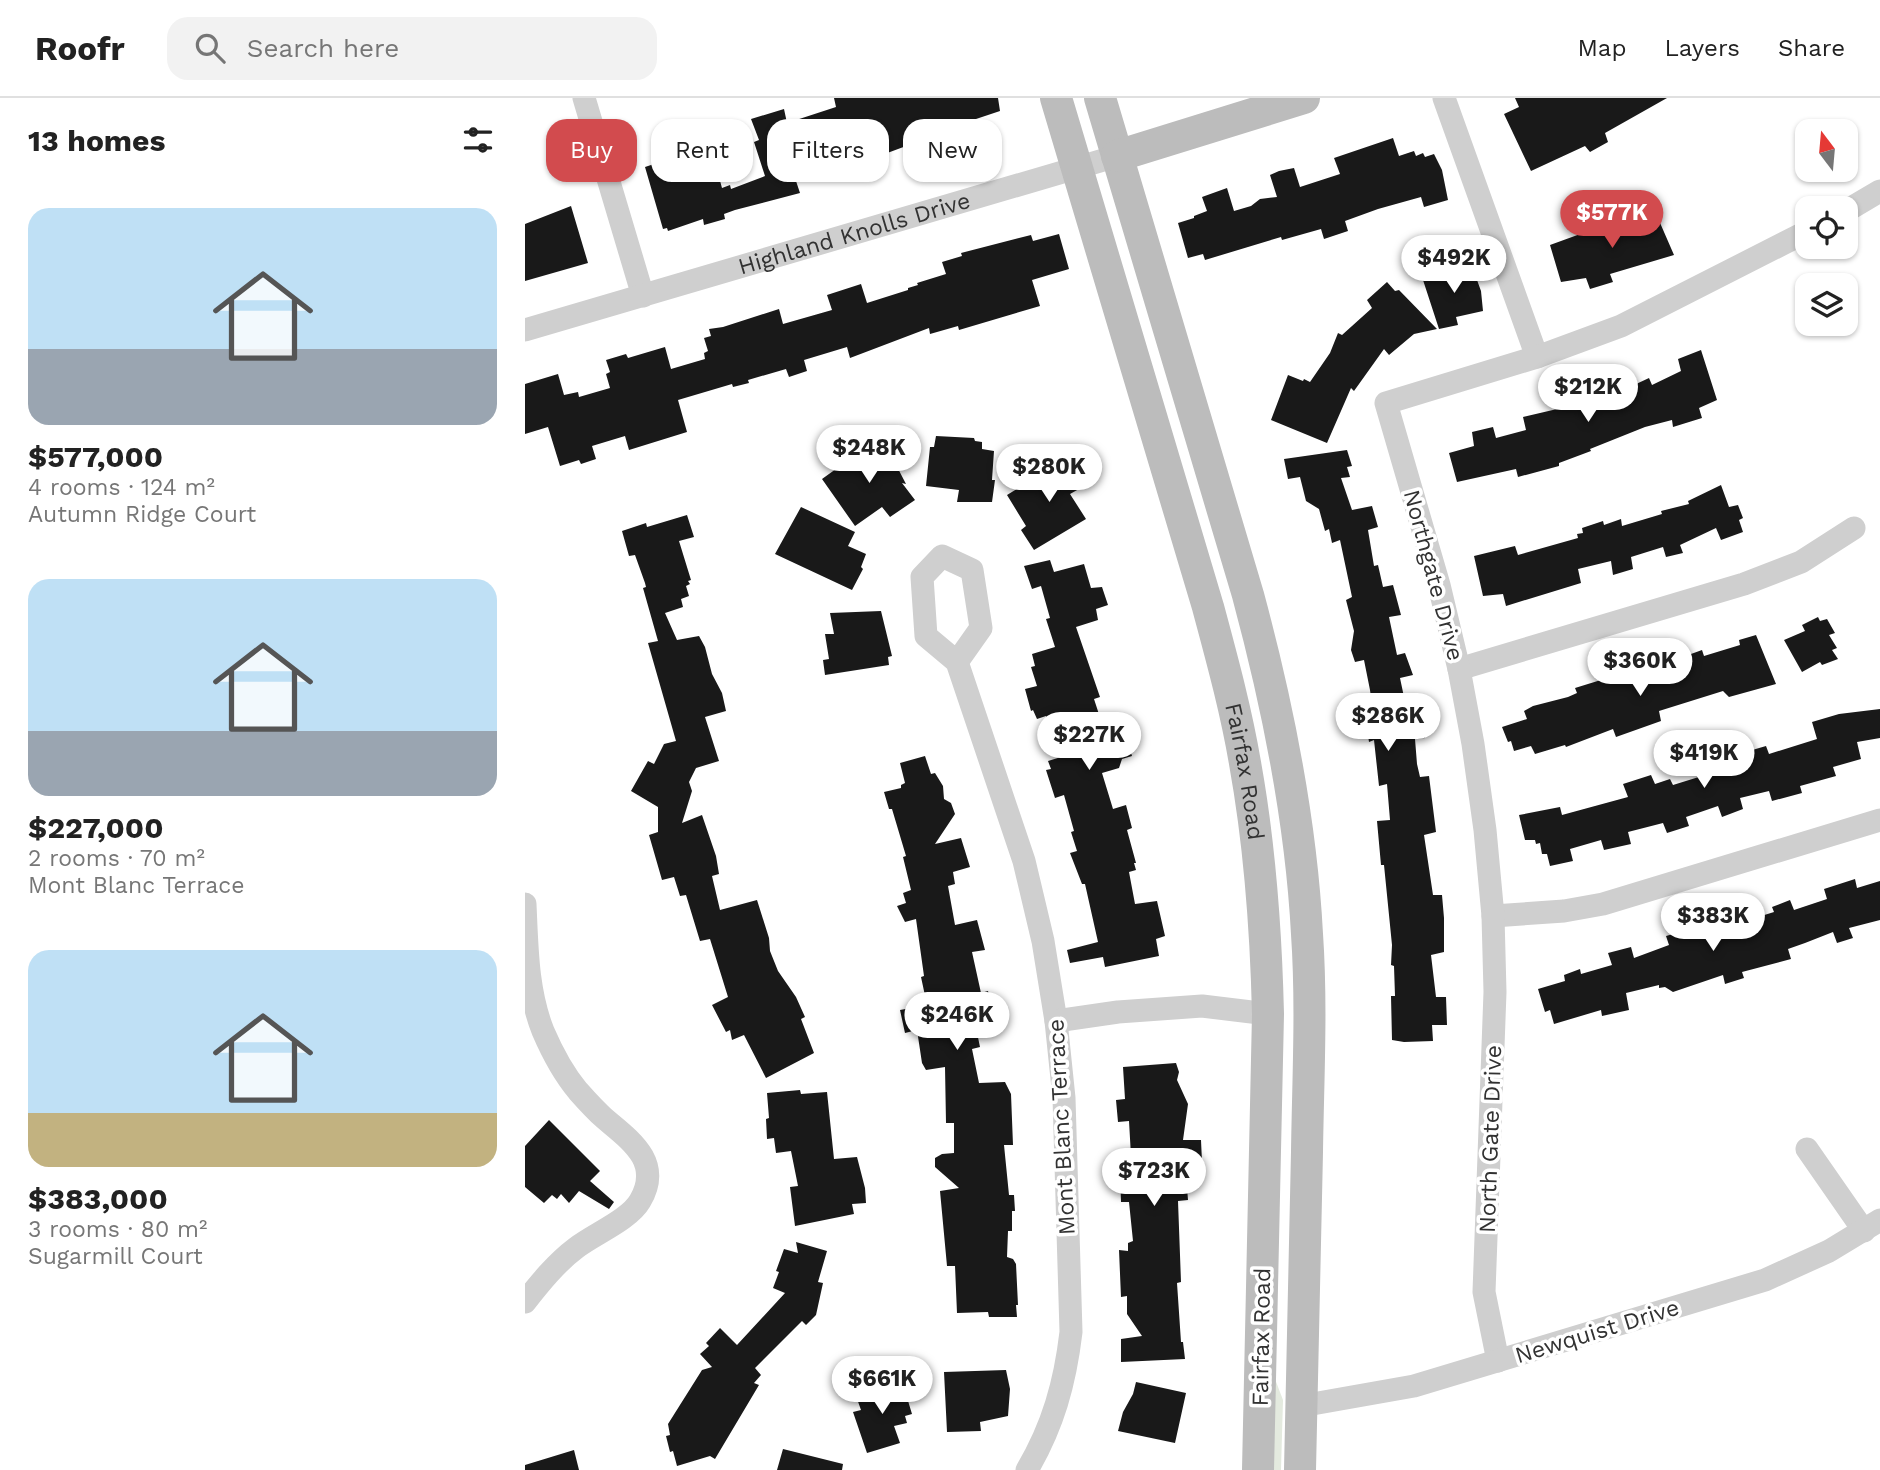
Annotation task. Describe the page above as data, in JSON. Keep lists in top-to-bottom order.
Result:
{
  "streets": {
    "main road": ["Highland Knolls Drive", "Fairfax Road"],
    "street": [
      "Northgate Drive",
      "Mont Blanc Terrace",
      "North Gate Drive",
      "Newquist Drive"
    ]
  },
  "crossings": [
    ["Highland Knolls Drive", "Fairfax Road"],
    ["Northgate Drive", "North Gate Drive"],
    ["Fairfax Road", "Newquist Drive"],
    ["North Gate Drive", "Newquist Drive"]
  ],
  "north": "top",
  "page": {
    "header": "Roofr",
    "search": "Search here",
    "nav": ["Map", "Layers", "Share"],
    "heading": "13 homes",
    "chip": [
      "Buy",
      "Rent",
      "Filters",
      "New"
    ],
    "list": [
      {
        "name": "$577,000",
        "note": "4 rooms · 124 m² · Autumn Ridge Court"
      },
      {
        "name": "$227,000",
        "note": "2 rooms · 70 m² · Mont Blanc Terrace"
      },
      {
        "name": "$383,000",
        "note": "3 rooms · 80 m² · Sugarmill Court"
      }
    ],
    "price": [
      "$577K",
      "$492K",
      "$212K",
      "$248K",
      "$280K",
      "$360K",
      "$286K",
      "$227K",
      "$419K",
      "$383K",
      "$246K",
      "$723K",
      "$661K"
    ]
  }
}
